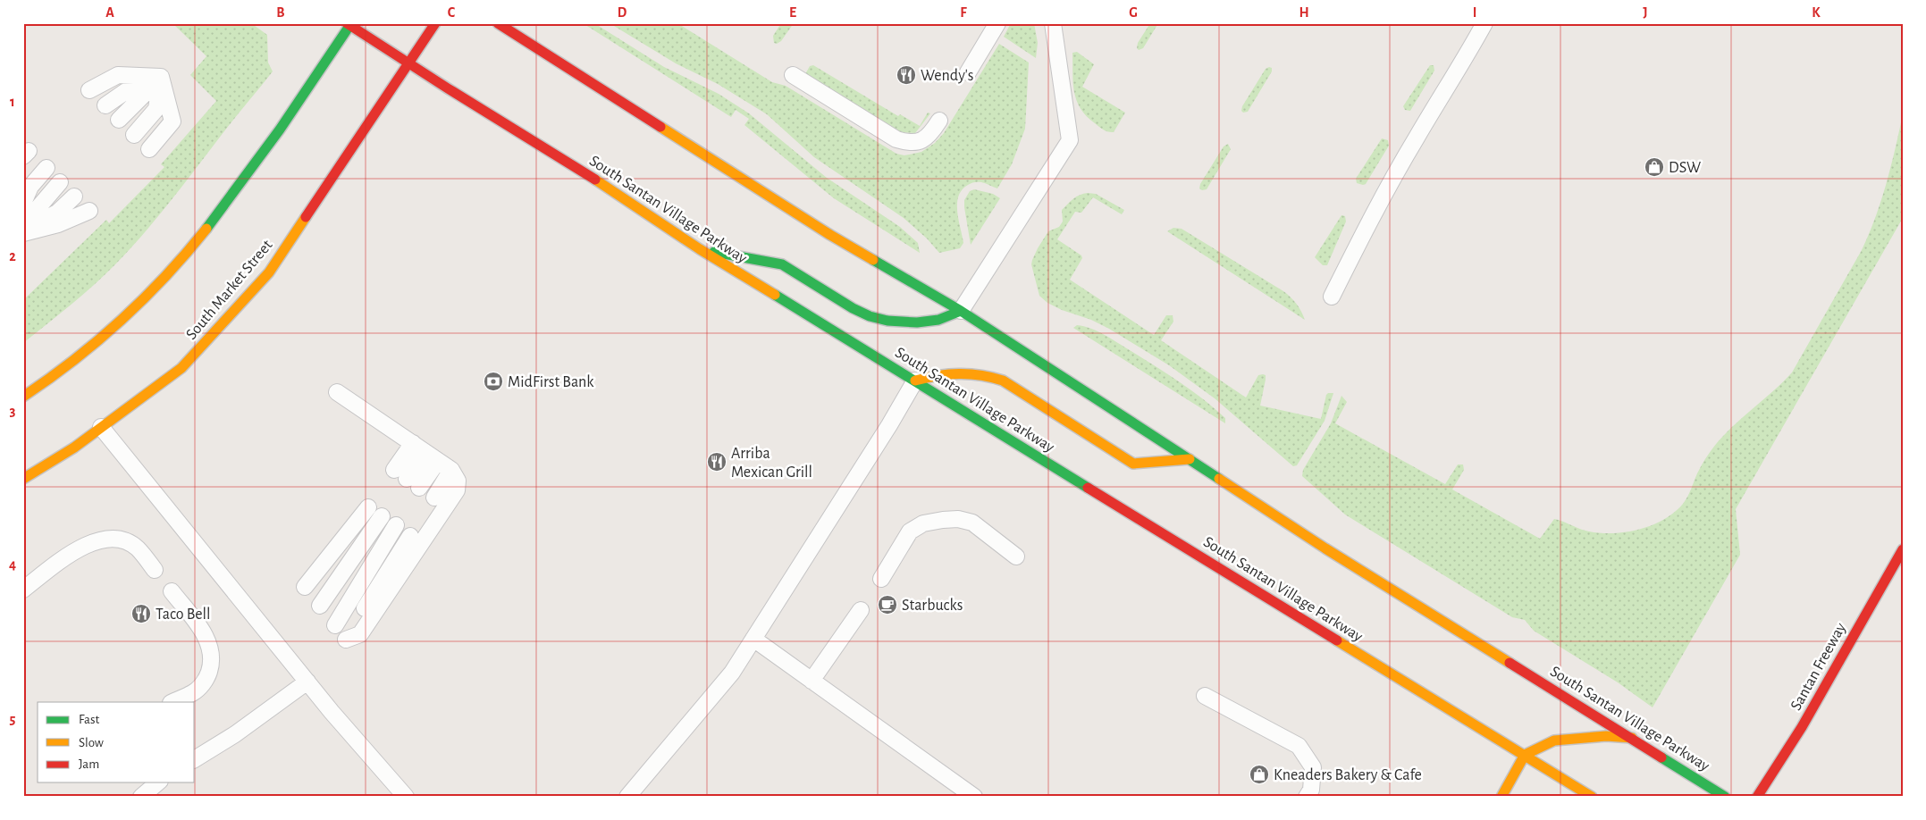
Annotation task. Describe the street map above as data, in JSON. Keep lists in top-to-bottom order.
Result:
{
  "streets": {
    "main road": ["South Santan Village Parkway", "South Market Street", "Santan Freeway"]
  },
  "crossings": [
    ["South Santan Village Parkway", "South Market Street"]
  ],
  "places": {
    "restaurant": ["Wendy's", "Arriba Mexican Grill", "Taco Bell"],
    "shop": ["DSW", "Kneaders Bakery & Cafe"],
    "bank": ["MidFirst Bank"],
    "cafe": ["Starbucks"]
  },
  "legend": ["Fast", "Slow", "Jam"],
  "grid": {
    "columns": [
      "A",
      "B",
      "C",
      "D",
      "E",
      "F",
      "G",
      "H",
      "I",
      "J",
      "K"
    ],
    "rows": [
      "1",
      "2",
      "3",
      "4",
      "5"
    ]
  }
}
